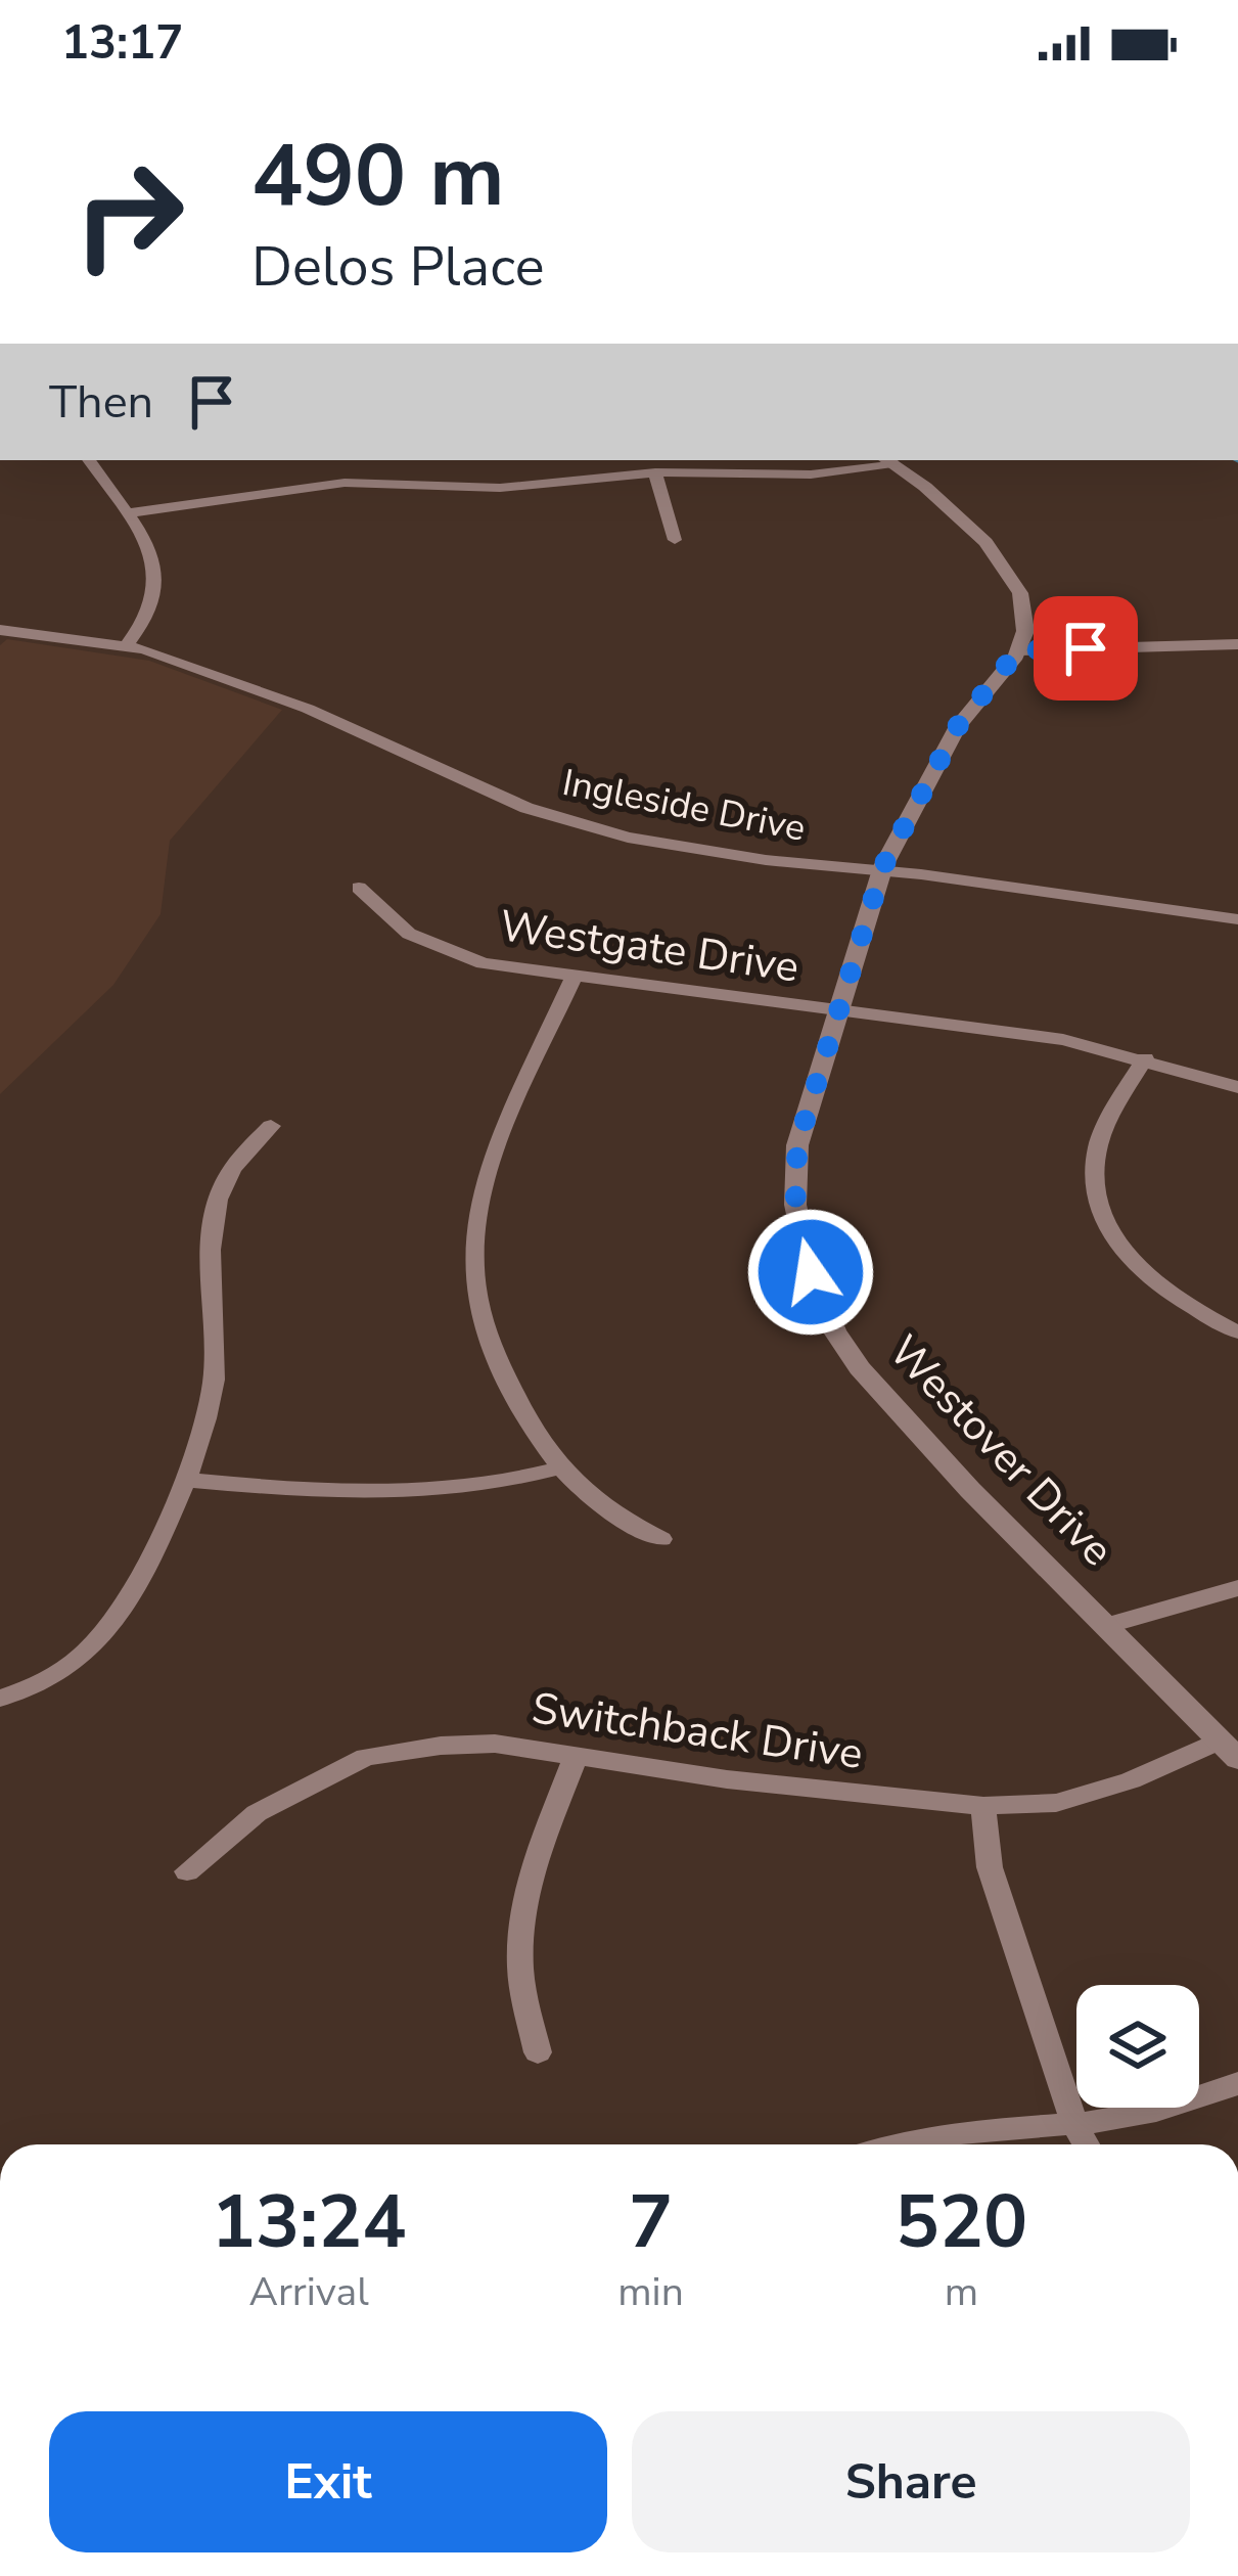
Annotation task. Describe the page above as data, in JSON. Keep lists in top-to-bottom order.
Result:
{
  "streets": {
    "street": [
      "Ingleside Drive",
      "Westgate Drive",
      "Westover Drive",
      "Switchback Drive"
    ]
  },
  "crossings": [
    ["Ingleside Drive", "Westover Drive"],
    ["Westgate Drive", "Westover Drive"],
    ["Westover Drive", "Switchback Drive"]
  ],
  "page": {
    "status": "13:17",
    "turn": ["490 m", "Delos Place"],
    "then": "Then",
    "eta": [
      "13:24",
      "Arrival",
      "7",
      "min",
      "520",
      "m"
    ],
    "buttons": ["Exit", "Share"]
  }
}
